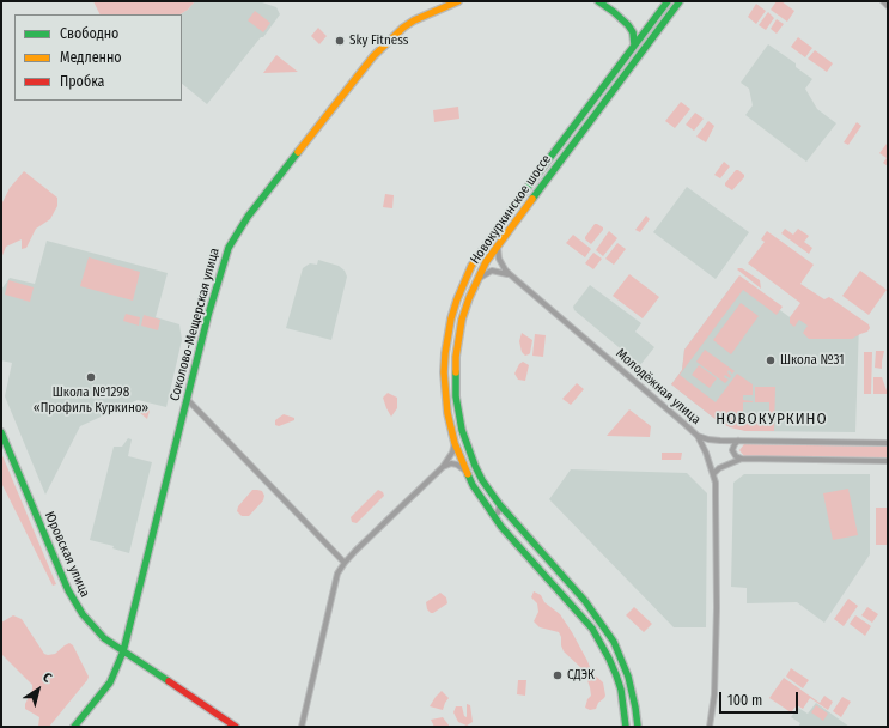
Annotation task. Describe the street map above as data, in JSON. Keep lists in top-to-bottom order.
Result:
{
  "streets": {
    "main road": ["Новокуркинское шоссе", "Соколово-Мещерская улица", "Юровская улица"],
    "street": ["Молодёжная улица"]
  },
  "crossings": [
    ["Новокуркинское шоссе", "Молодёжная улица"],
    ["Соколово-Мещерская улица", "Юровская улица"]
  ],
  "districts": ["НОВОКУРКИНО"],
  "places": [
    "Sky Fitness",
    "Школа №31",
    "Школа №1298 «Профиль Куркино»",
    "СДЭК"
  ],
  "legend": ["Свободно", "Медленно", "Пробка"],
  "scale_bar": "100 m",
  "north": "top right"
}
